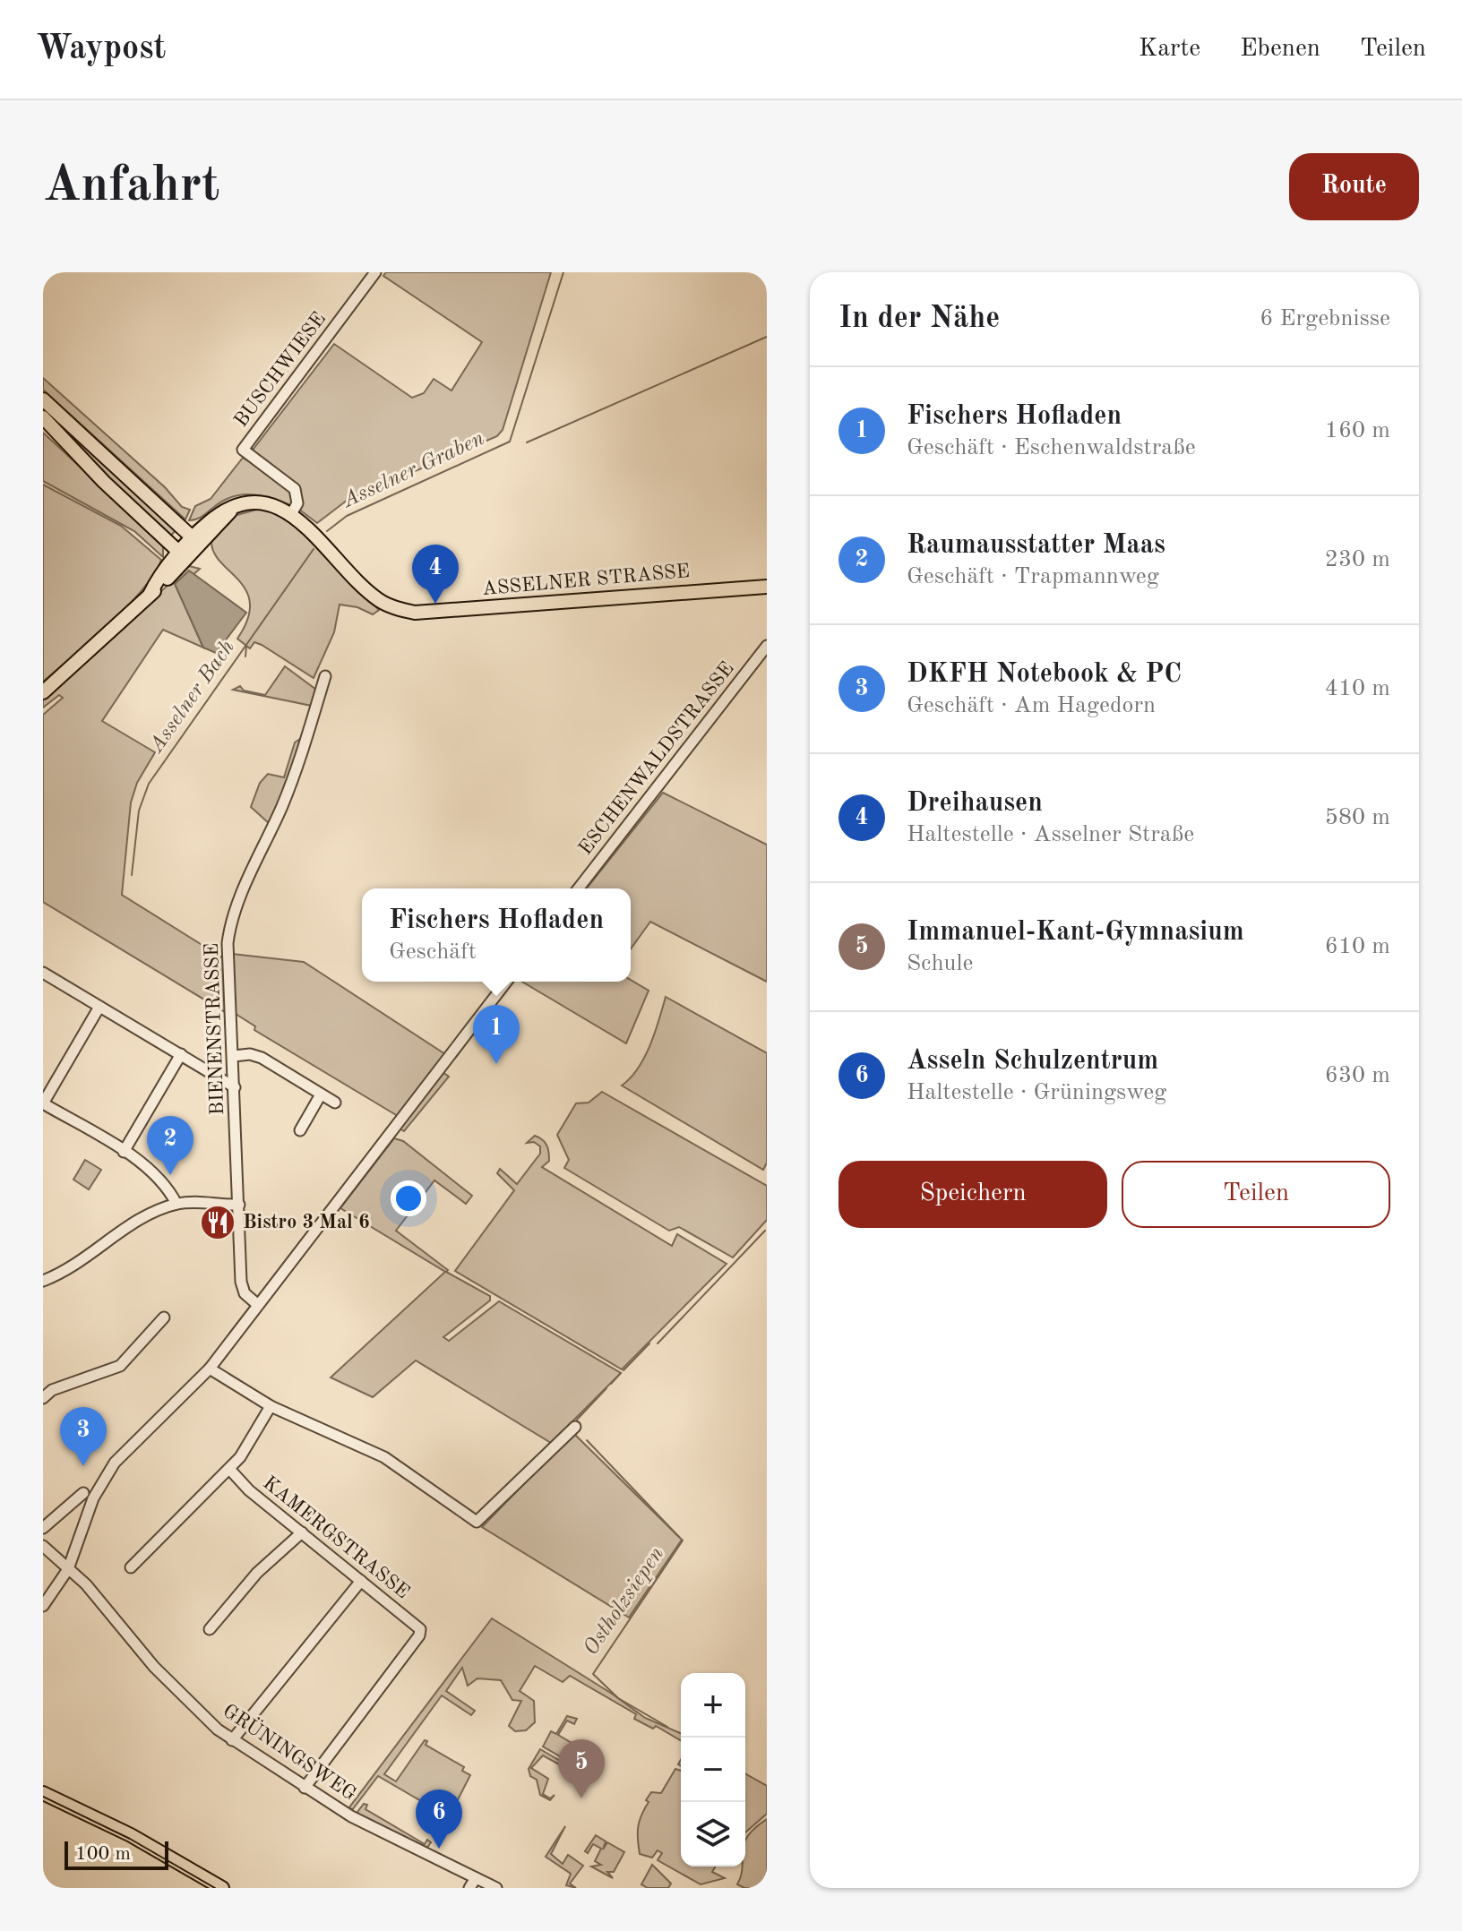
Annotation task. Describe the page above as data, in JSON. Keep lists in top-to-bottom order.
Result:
{
  "streets": {
    "main road": ["ASSELNER STRASSE"],
    "street": [
      "BUSCHWIESE",
      "ESCHENWALDSTRASSE",
      "BIENENSTRASSE",
      "KAMERGSTRASSE",
      "GRÜNINGSWEG"
    ]
  },
  "crossings": [
    ["BUSCHWIESE", "ASSELNER STRASSE"],
    ["KAMERGSTRASSE", "GRÜNINGSWEG"]
  ],
  "water": ["Asselner Graben", "Asselner Bach", "Ostholzsiepen"],
  "places": {
    "restaurant": ["Bistro 3 Mal 6"]
  },
  "scale_bar": "100 m",
  "page": {
    "header": "Waypost",
    "nav": ["Karte", "Ebenen", "Teilen"],
    "buttons": [
      "Route",
      ["Speichern", "Teilen"]
    ],
    "title": "Anfahrt",
    "heading": ["In der Nähe", "6 Ergebnisse"],
    "list": [
      {
        "mark": "1",
        "name": "Fischers Hofladen",
        "note": "Geschäft · Eschenwaldstraße",
        "value": "160 m"
      },
      {
        "mark": "2",
        "name": "Raumausstatter Maas",
        "note": "Geschäft · Trapmannweg",
        "value": "230 m"
      },
      {
        "mark": "3",
        "name": "DKFH Notebook & PC",
        "note": "Geschäft · Am Hagedorn",
        "value": "410 m"
      },
      {
        "mark": "4",
        "name": "Dreihausen",
        "note": "Haltestelle · Asselner Straße",
        "value": "580 m"
      },
      {
        "mark": "5",
        "name": "Immanuel-Kant-Gymnasium",
        "note": "Schule",
        "value": "610 m"
      },
      {
        "mark": "6",
        "name": "Asseln Schulzentrum",
        "note": "Haltestelle · Grüningsweg",
        "value": "630 m"
      }
    ],
    "pins": [
      "4",
      "1",
      "2",
      "3",
      "5",
      "6"
    ],
    "popup": ["Fischers Hofladen", "Geschäft"],
    "map_buttons": ["+", "−"],
    "scale": "100 m"
  }
}
